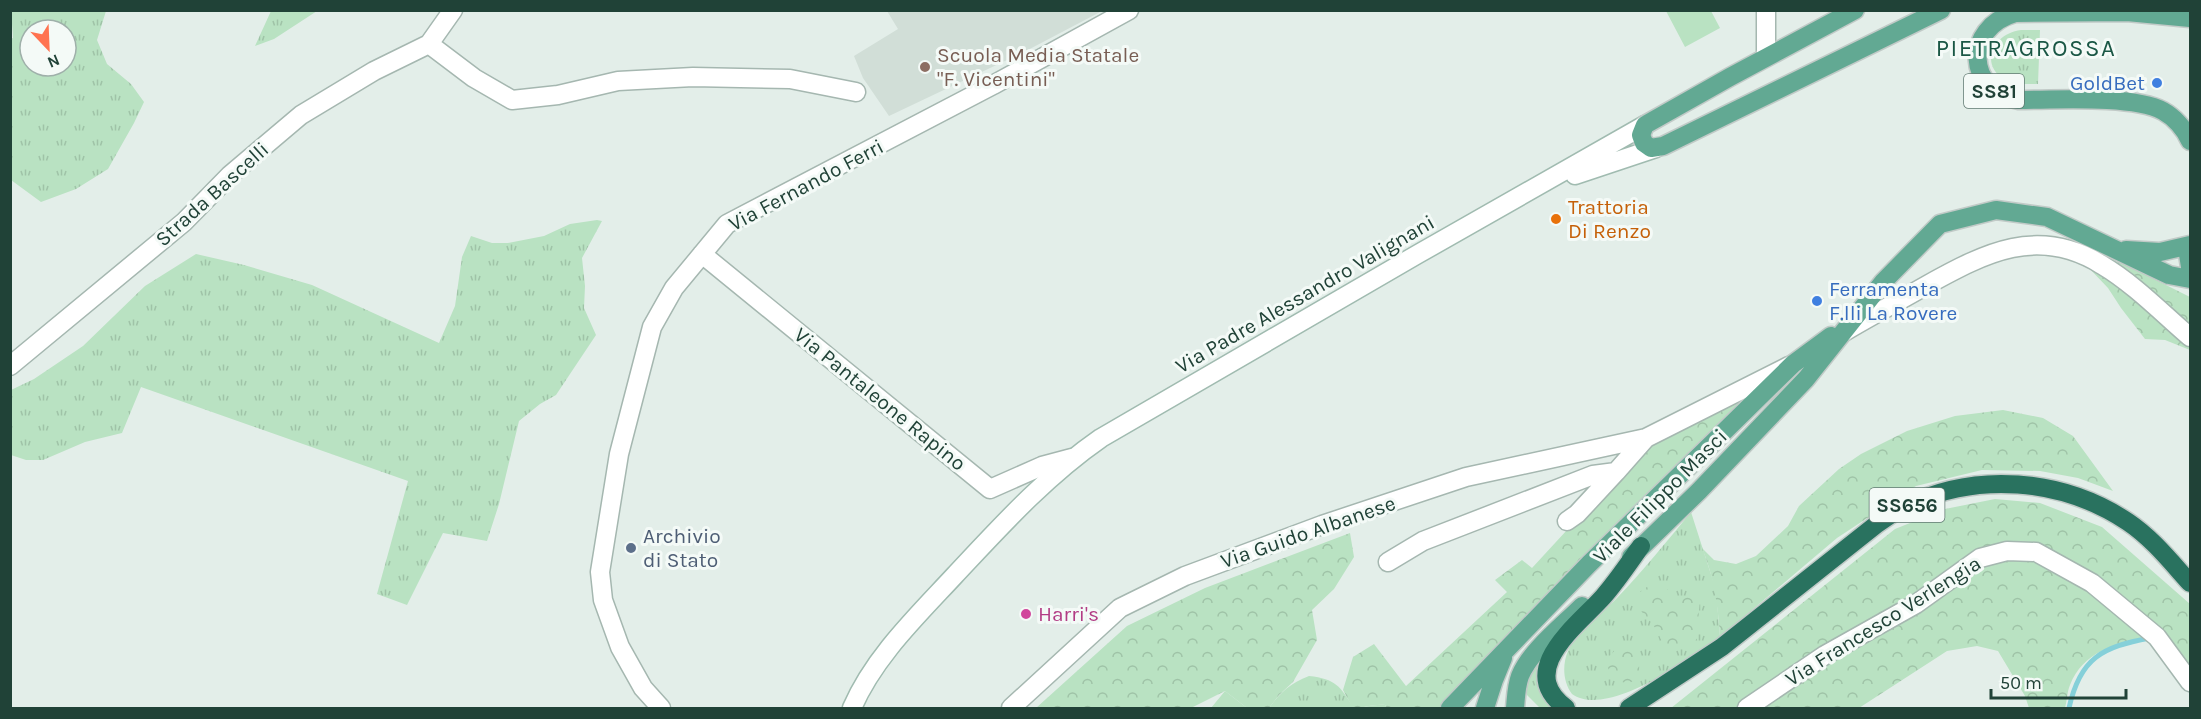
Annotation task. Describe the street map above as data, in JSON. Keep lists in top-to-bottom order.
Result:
{
  "streets": {
    "highway": ["SS656"],
    "main road": ["SS81", "Via Padre Alessandro Valignani", "Viale Filippo Masci"],
    "street": [
      "Via Fernando Ferri",
      "Strada Bascelli",
      "Via Pantaleone Rapino",
      "Via Guido Albanese",
      "Via Francesco Verlengia"
    ]
  },
  "crossings": [
    ["Via Fernando Ferri", "Via Pantaleone Rapino"],
    ["Via Padre Alessandro Valignani", "Via Pantaleone Rapino"],
    ["Viale Filippo Masci", "Via Guido Albanese"]
  ],
  "districts": ["PIETRAGROSSA"],
  "places": [
    "Scuola Media Statale \"F. Vicentini\"",
    "GoldBet",
    "Trattoria Di Renzo",
    "Ferramenta F.lli La Rovere",
    "Archivio di Stato",
    "Harri's"
  ],
  "scale_bar": "50 m",
  "north": "bottom right"
}
